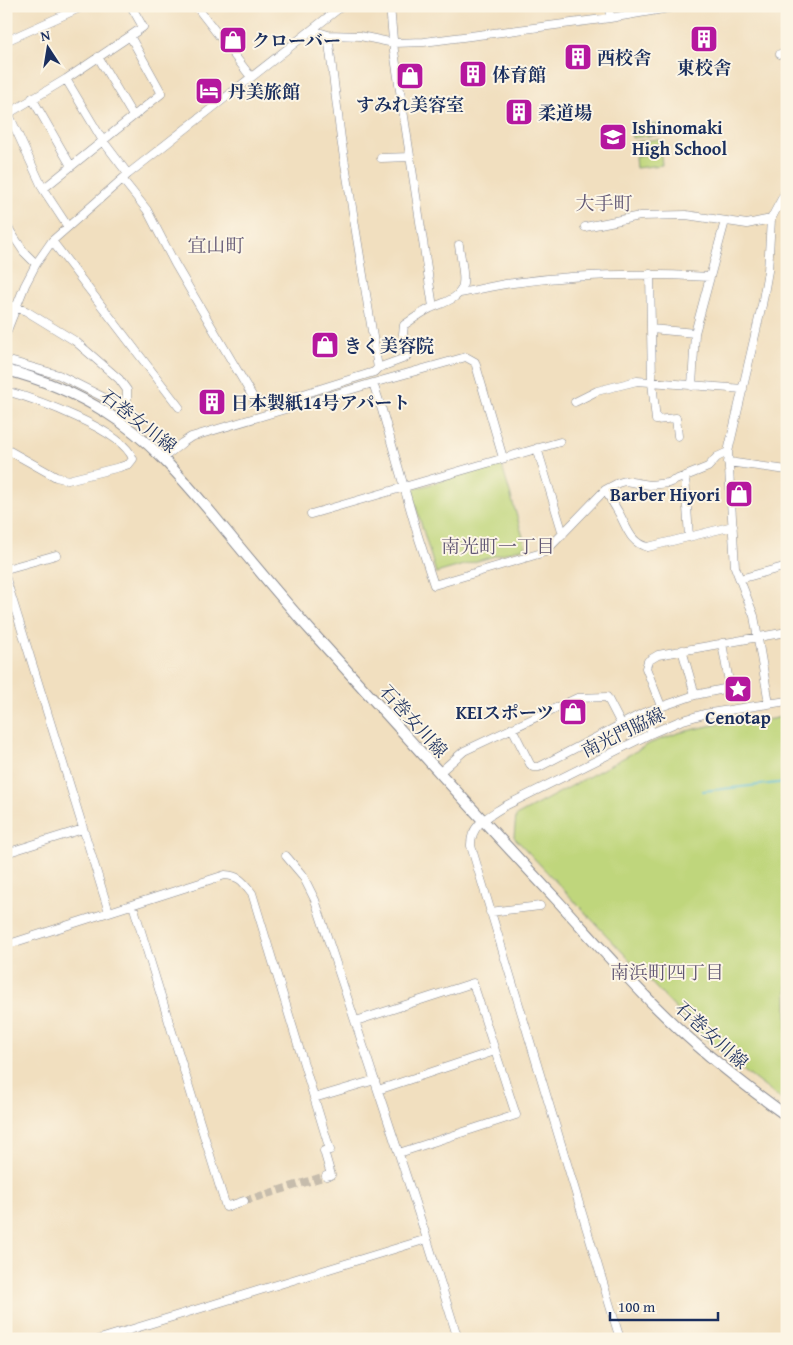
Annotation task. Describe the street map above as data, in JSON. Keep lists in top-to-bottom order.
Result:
{
  "streets": {
    "main road": ["石巻女川線"],
    "street": ["南光門脇線"]
  },
  "crossings": [
    ["石巻女川線", "南光門脇線"]
  ],
  "districts": [
    "大手町",
    "宜山町",
    "南光町一丁目",
    "南浜町四丁目"
  ],
  "places": {
    "building": [
      "東校舎",
      "西校舎",
      "体育館",
      "柔道場",
      "日本製紙14号アパート"
    ],
    "shop": [
      "クローバー",
      "すみれ美容室",
      "きく美容院",
      "Barber Hiyori",
      "KEIスポーツ"
    ],
    "hotel": ["丹美旅館"],
    "school or university": ["Ishinomaki High School"],
    "place": ["Cenotap"]
  },
  "scale_bar": "100 m",
  "north": "top"
}
